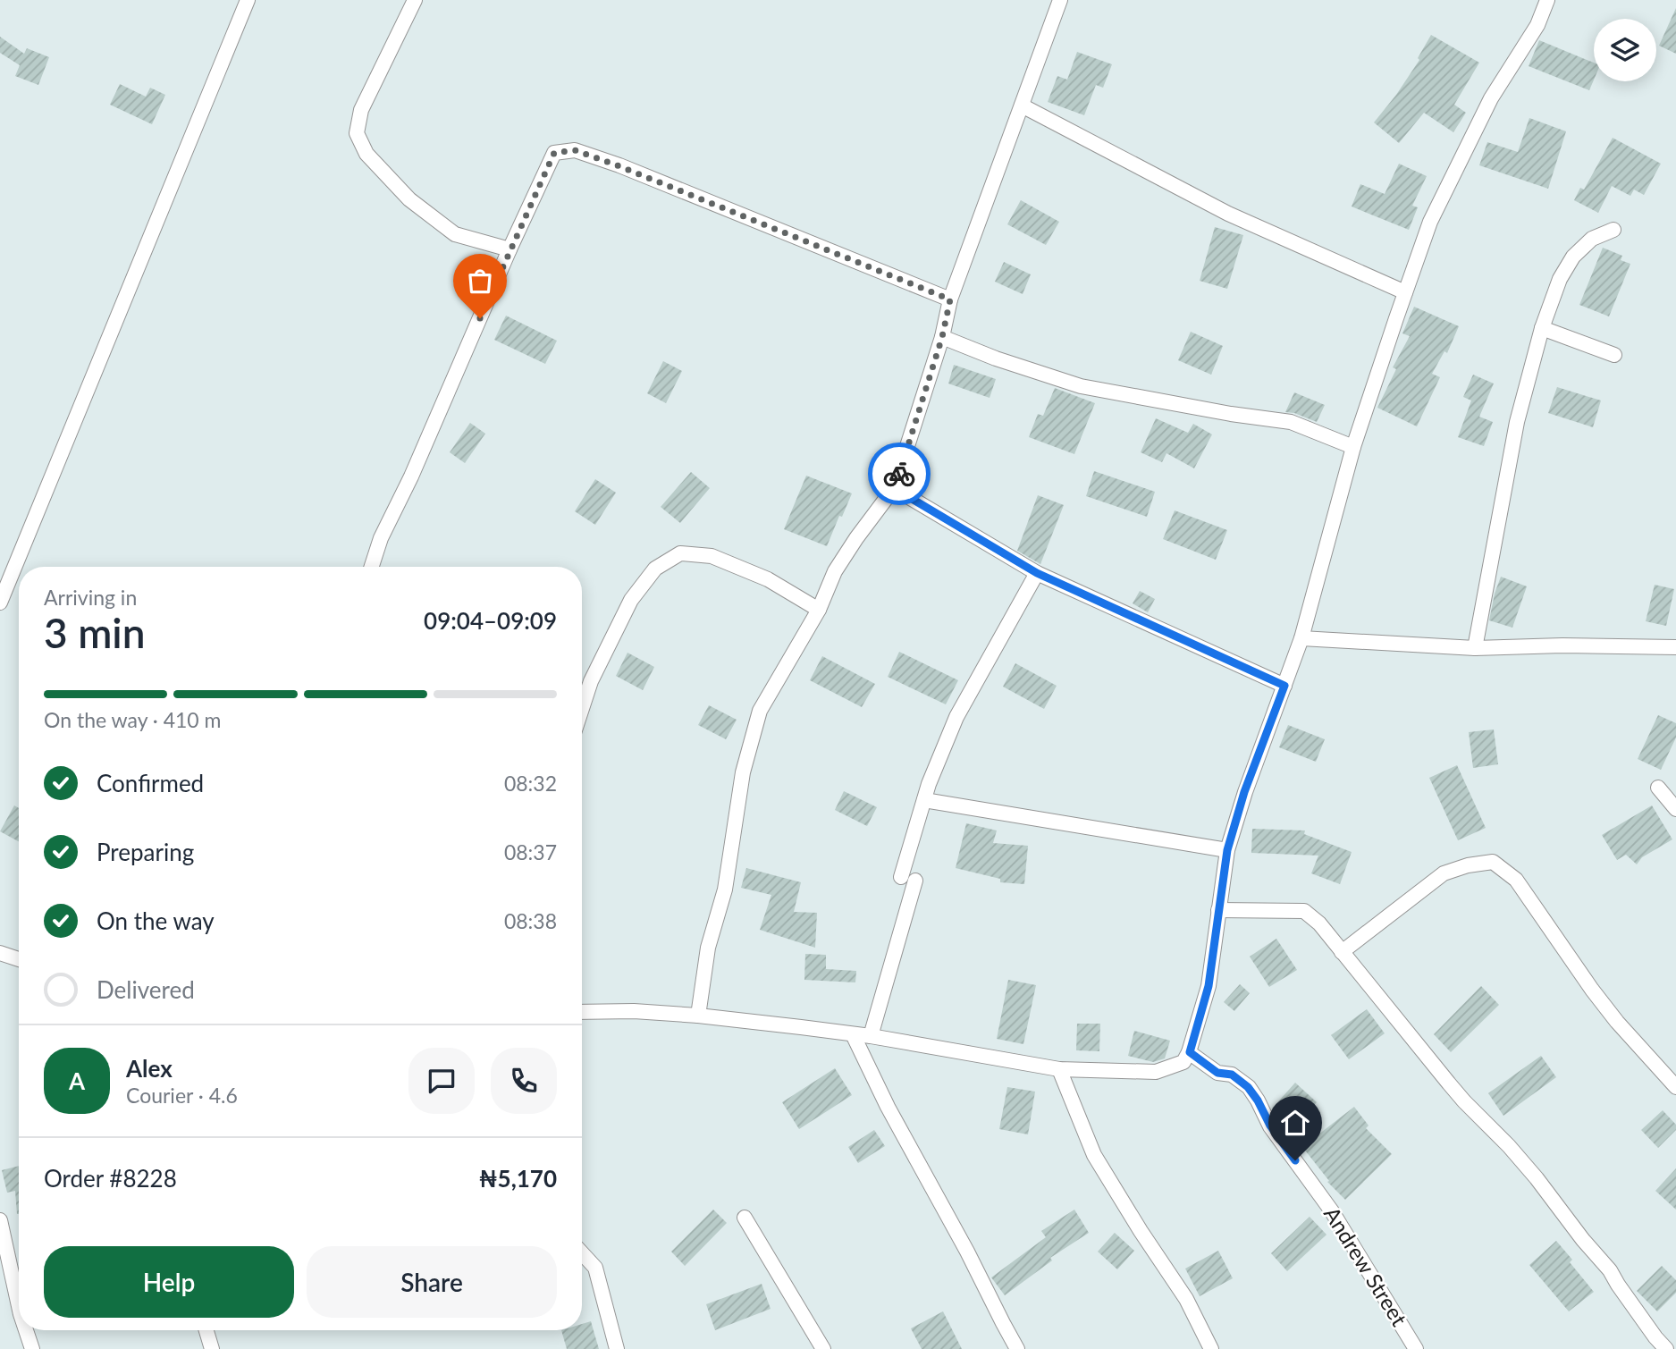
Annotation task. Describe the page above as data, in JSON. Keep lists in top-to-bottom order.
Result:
{
  "streets": {
    "street": ["Andrew Street"]
  },
  "page": {
    "heading": ["3 min", "Arriving in", "09:04–09:09"],
    "panel": [
      "Alex",
      "Courier · 4.6",
      "Order #8228",
      "₦5,170"
    ],
    "bar": "On the way · 410 m",
    "list": [
      ["Confirmed", "08:32"],
      ["Preparing", "08:37"],
      ["On the way", "08:38"],
      "Delivered"
    ],
    "round": "A",
    "buttons": ["Help", "Share"]
  }
}
